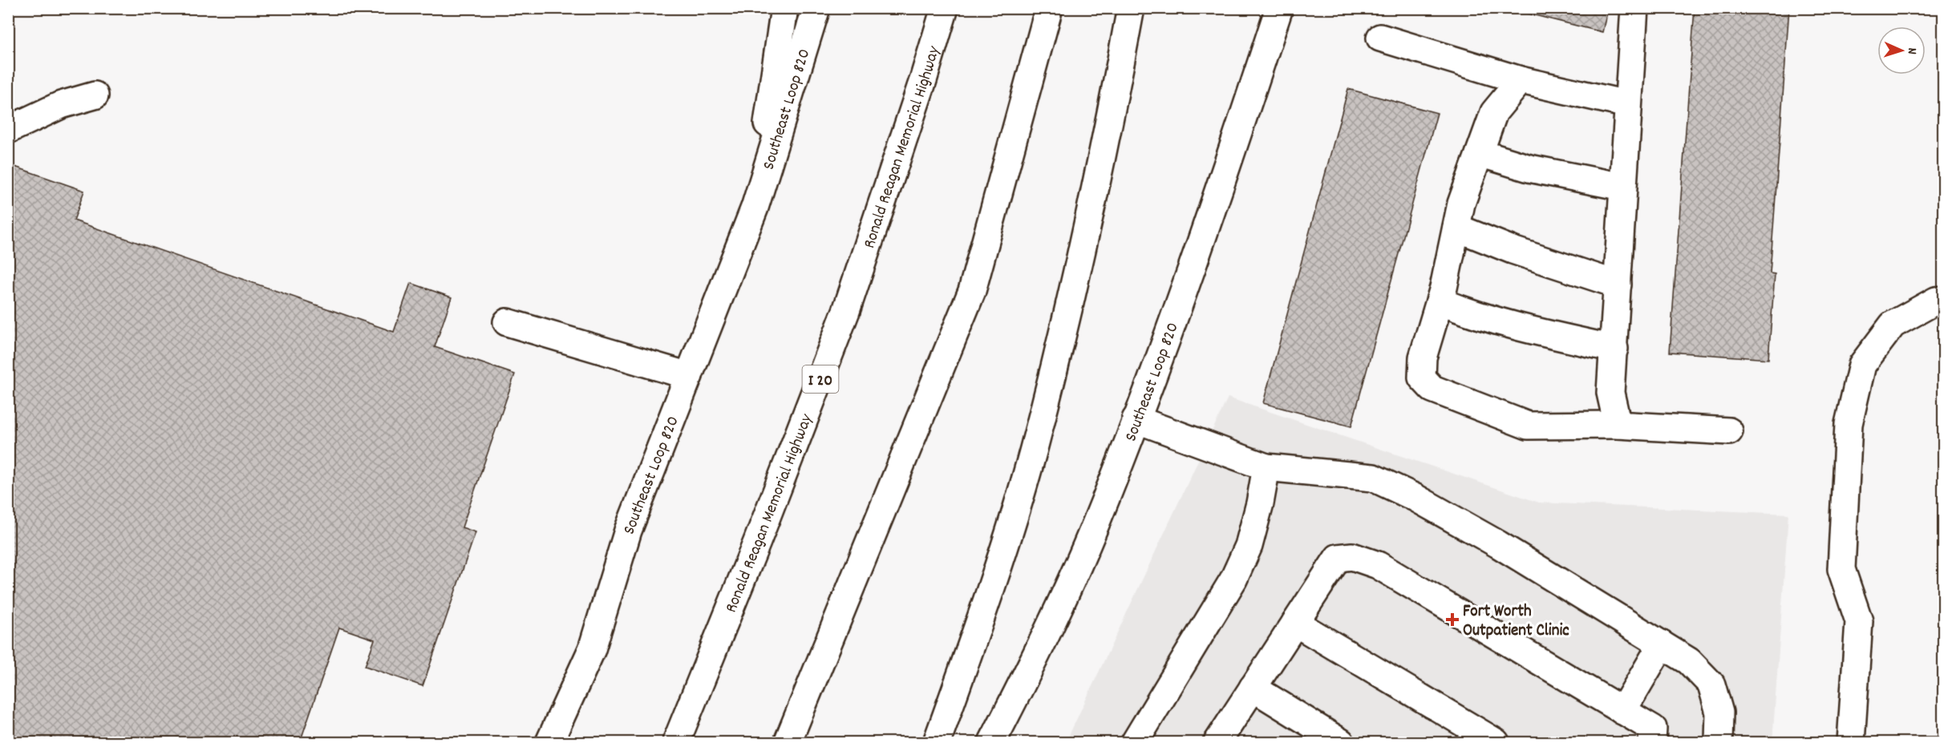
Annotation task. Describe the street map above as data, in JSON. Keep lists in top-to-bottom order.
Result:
{
  "streets": {
    "main road": ["Southeast Loop 820", "Ronald Reagan Memorial Highway", "I 20"]
  },
  "places": {
    "health": ["Fort Worth Outpatient Clinic"]
  },
  "north": "right"
}
